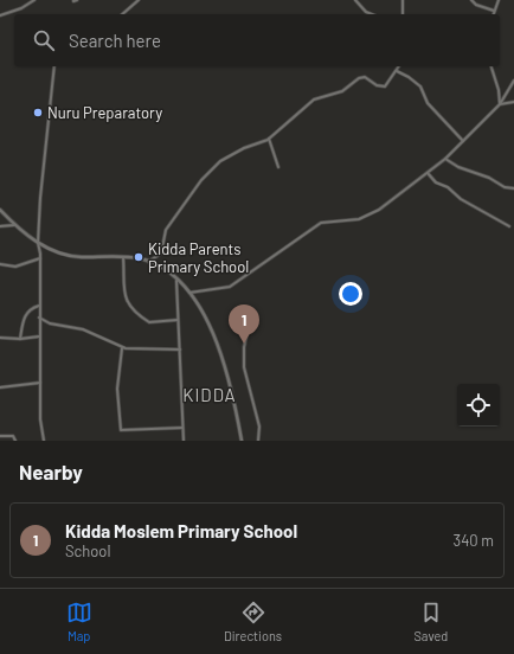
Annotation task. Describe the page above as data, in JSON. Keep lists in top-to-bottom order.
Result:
{
  "districts": ["KIDDA"],
  "places": ["Nuru Preparatory", "Kidda Parents Primary School"],
  "page": {
    "search": "Search here",
    "pins": "1",
    "heading": "Nearby",
    "list": [
      {
        "mark": "1",
        "name": "Kidda Moslem Primary School",
        "note": "School",
        "value": "340 m"
      }
    ],
    "nav": ["Map", "Directions", "Saved"]
  }
}
